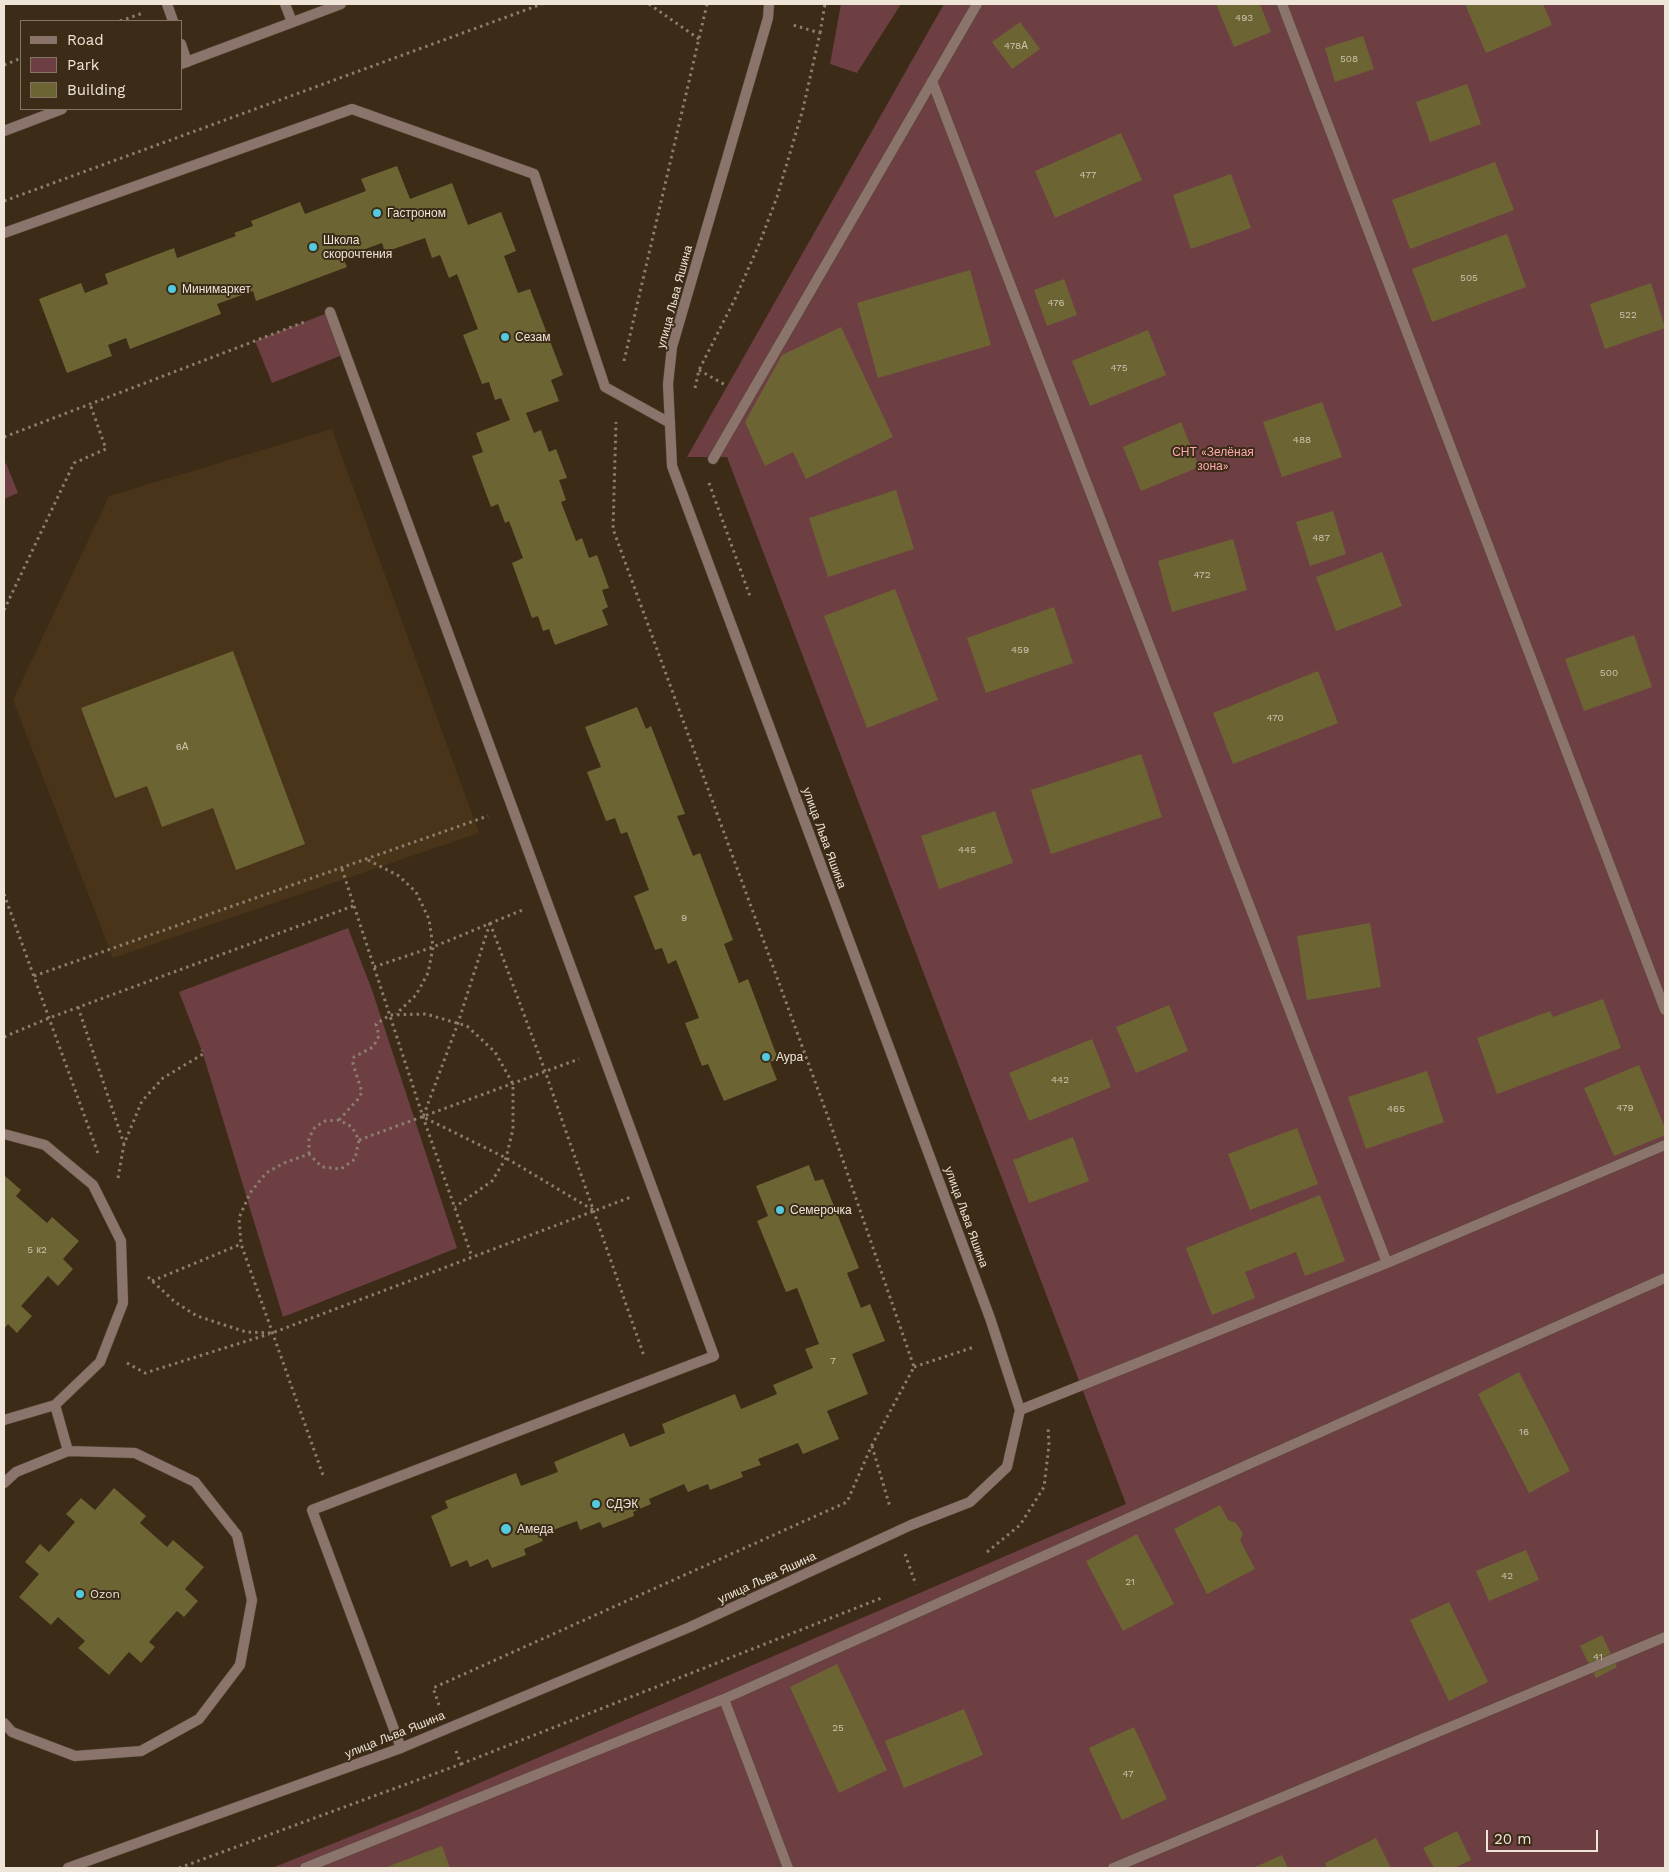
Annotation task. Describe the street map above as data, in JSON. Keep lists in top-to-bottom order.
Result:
{
  "streets": {
    "street": ["улица Льва Яшина"]
  },
  "parks": ["СНТ «Зелёная зона»"],
  "places": [
    "Гастроном",
    "Школа скорочтения",
    "Минимаркет",
    "Сезам",
    "Аура",
    "Семерочка",
    "СДЭК",
    "Амеда",
    "Ozon"
  ],
  "house_numbers": [
    "493",
    "478А",
    "508",
    "477",
    "505",
    "476",
    "522",
    "475",
    "488",
    "487",
    "472",
    "459",
    "500",
    "470",
    "6А",
    "445",
    "9",
    "442",
    "479",
    "465",
    "5 к2",
    "7",
    "16",
    "42",
    "21",
    "41",
    "25",
    "47"
  ],
  "legend": ["Road", "Park", "Building"],
  "scale_bar": "20 m"
}
